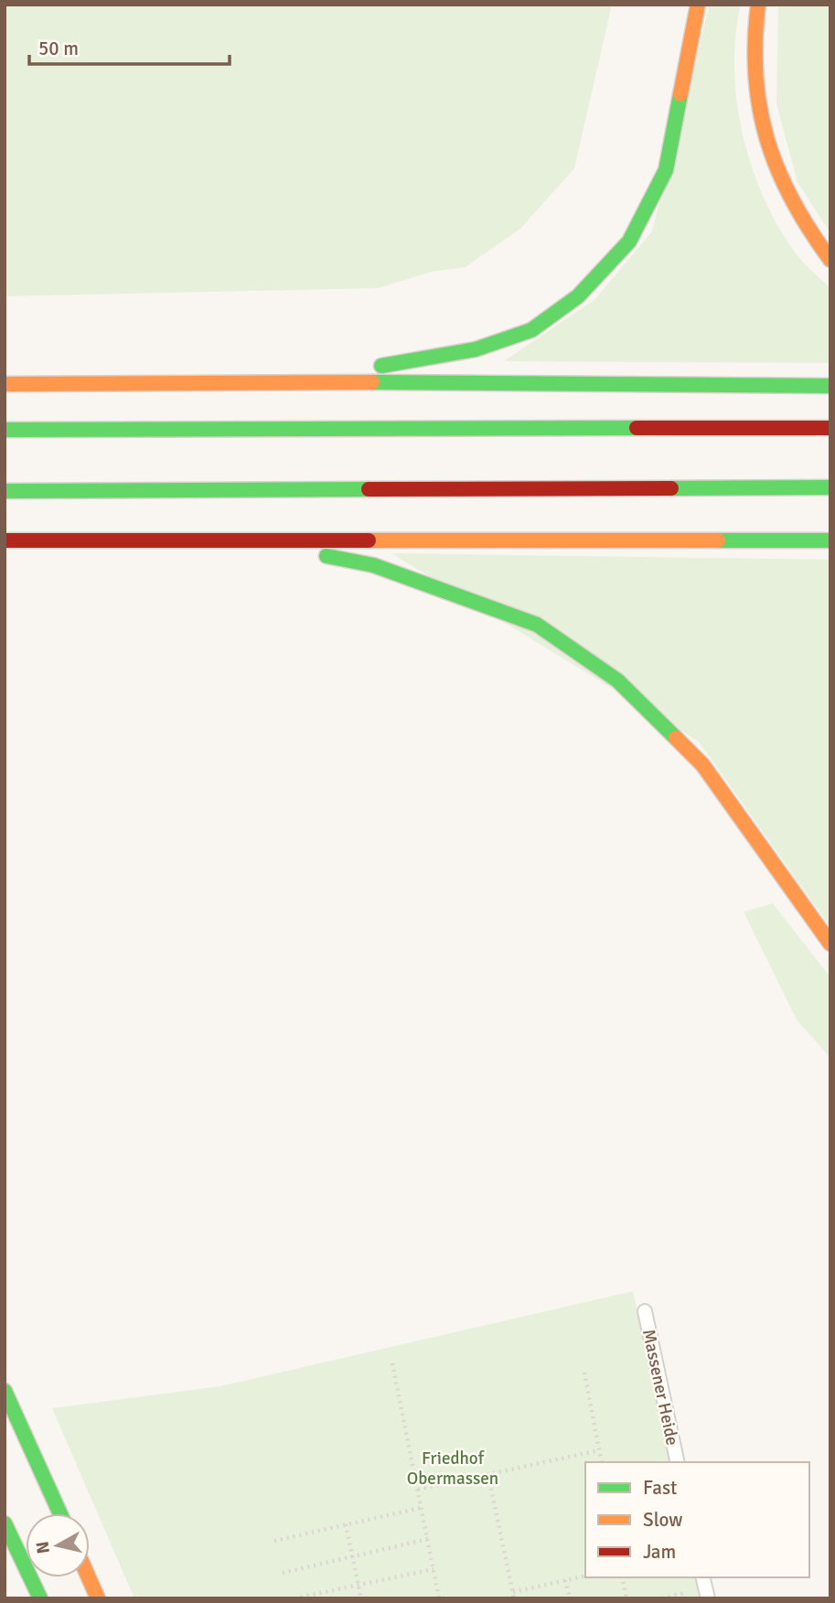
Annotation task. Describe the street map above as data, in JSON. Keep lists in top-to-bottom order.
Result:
{
  "streets": {
    "lane": ["Massener Heide"]
  },
  "parks": ["Friedhof Obermassen"],
  "legend": ["Fast", "Slow", "Jam"],
  "scale_bar": "50 m",
  "north": "left"
}
